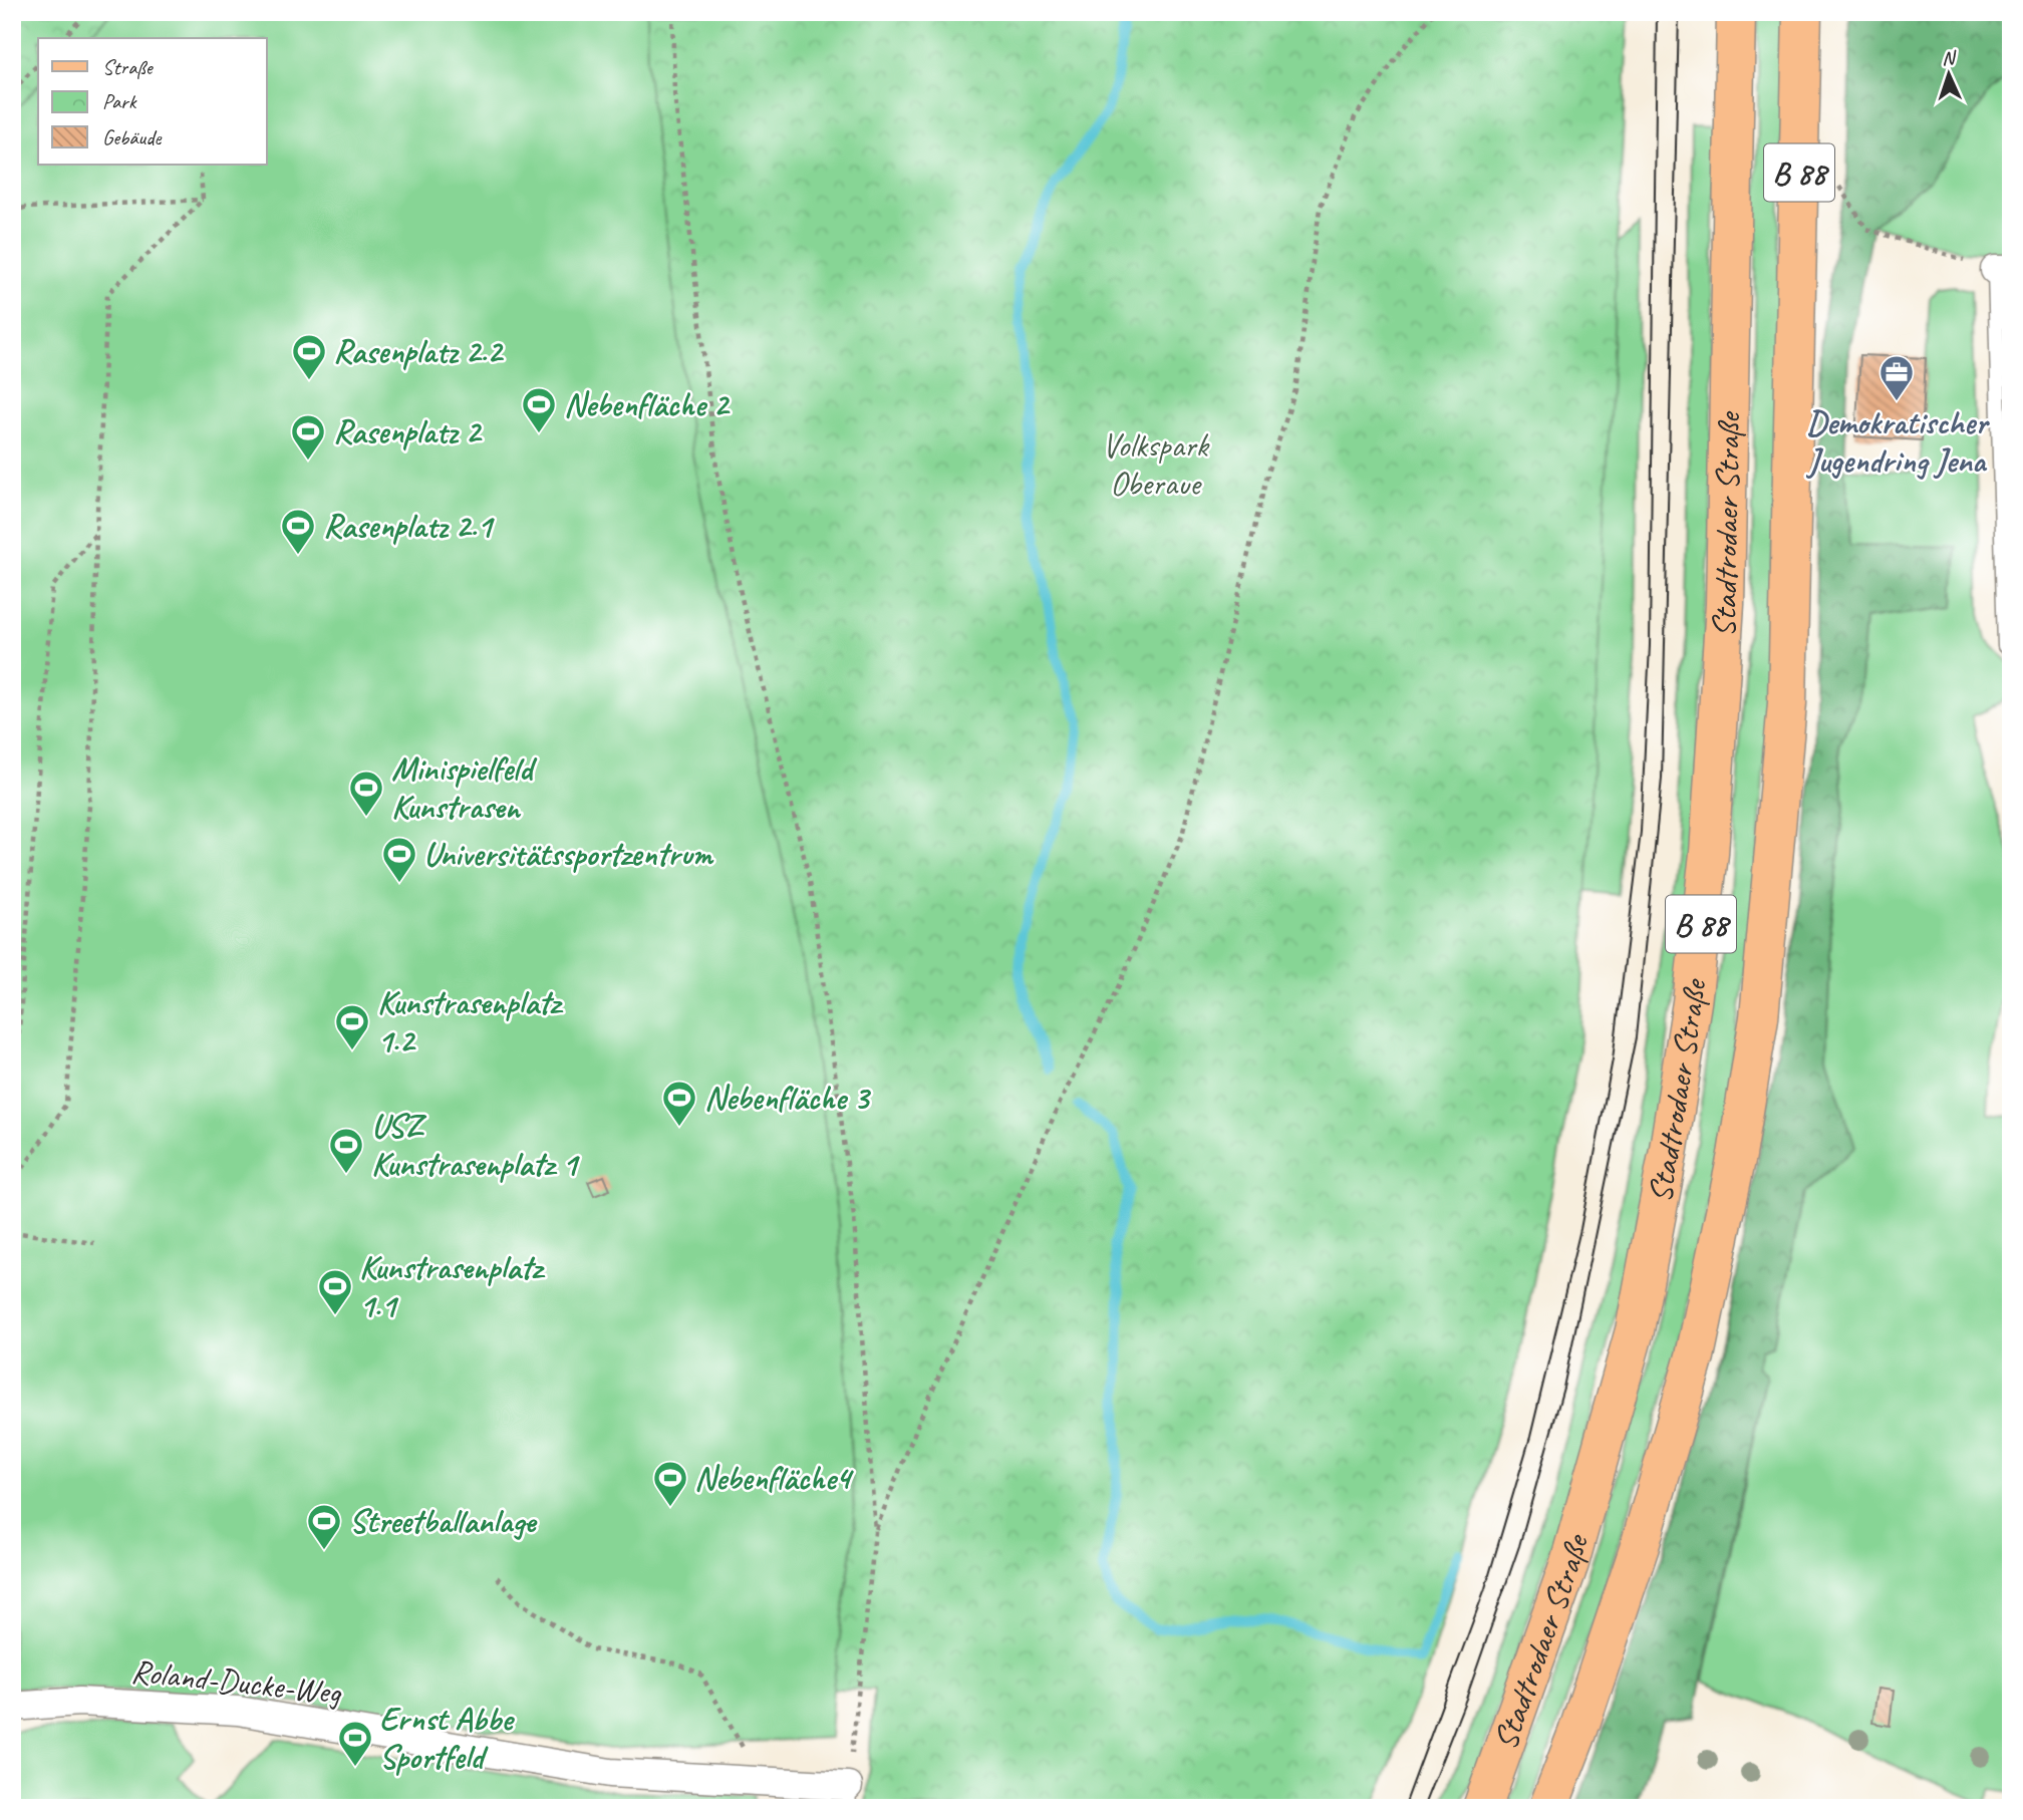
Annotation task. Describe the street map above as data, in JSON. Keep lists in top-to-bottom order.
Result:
{
  "streets": {
    "main road": ["B 88", "Stadtrodaer Straße"],
    "street": ["Roland-Ducke-Weg"]
  },
  "parks": ["Volkspark Oberaue"],
  "places": {
    "sports": [
      "Rasenplatz 2.2",
      "Nebenfläche 2",
      "Rasenplatz 2",
      "Rasenplatz 2.1",
      "Minispielfeld Kunstrasen",
      "Universitätssportzentrum",
      "Kunstrasenplatz 1.2",
      "Nebenfläche 3",
      "USZ Kunstrasenplatz 1",
      "Kunstrasenplatz 1.1",
      "Nebenfläche4",
      "Streetballanlage",
      "Ernst Abbe Sportfeld"
    ],
    "office": ["Demokratischer Jugendring Jena"]
  },
  "legend": ["Straße", "Park", "Gebäude"],
  "north": "top"
}
